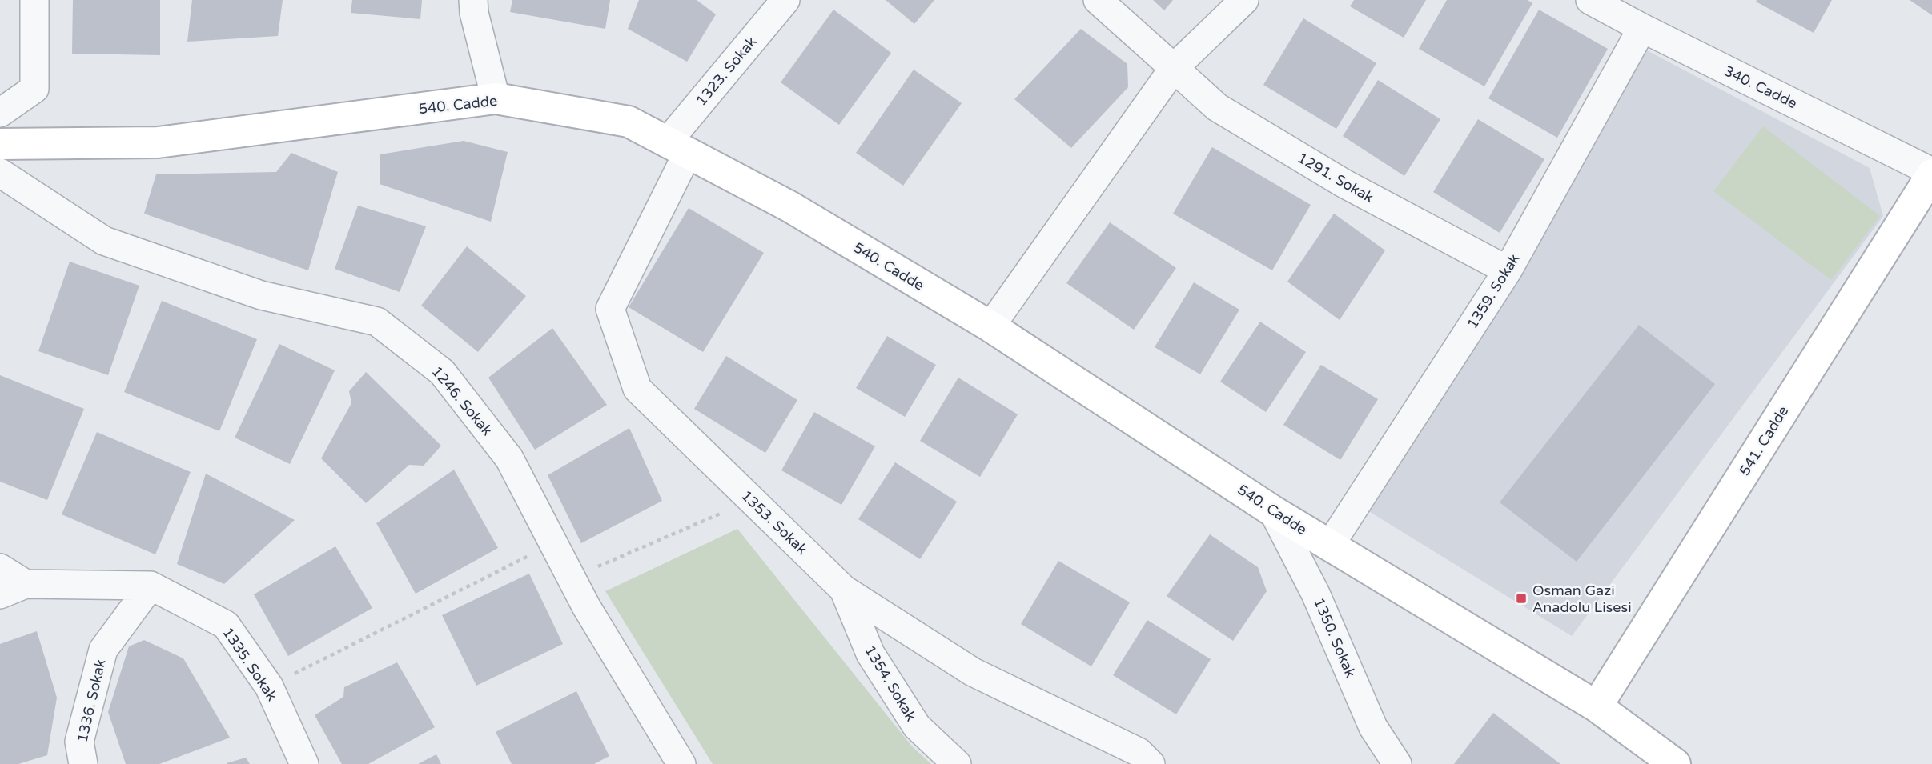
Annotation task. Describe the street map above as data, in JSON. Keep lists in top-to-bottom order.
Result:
{
  "streets": {
    "street": [
      "1323. Sokak",
      "340. Cadde",
      "540. Cadde",
      "1291. Sokak",
      "1359. Sokak",
      "1246. Sokak",
      "541. Cadde",
      "1353. Sokak",
      "1350. Sokak",
      "1335. Sokak",
      "1354. Sokak",
      "1336. Sokak"
    ]
  },
  "crossings": [
    ["1323. Sokak", "540. Cadde"],
    ["1323. Sokak", "1353. Sokak"],
    ["340. Cadde", "1359. Sokak"],
    ["340. Cadde", "541. Cadde"],
    ["540. Cadde", "1359. Sokak"],
    ["540. Cadde", "541. Cadde"],
    ["540. Cadde", "1353. Sokak"],
    ["540. Cadde", "1350. Sokak"],
    ["1291. Sokak", "1359. Sokak"],
    ["1353. Sokak", "1354. Sokak"],
    ["1335. Sokak", "1336. Sokak"]
  ],
  "places": {
    "transit": ["Osman Gazi Anadolu Lisesi"]
  }
}
